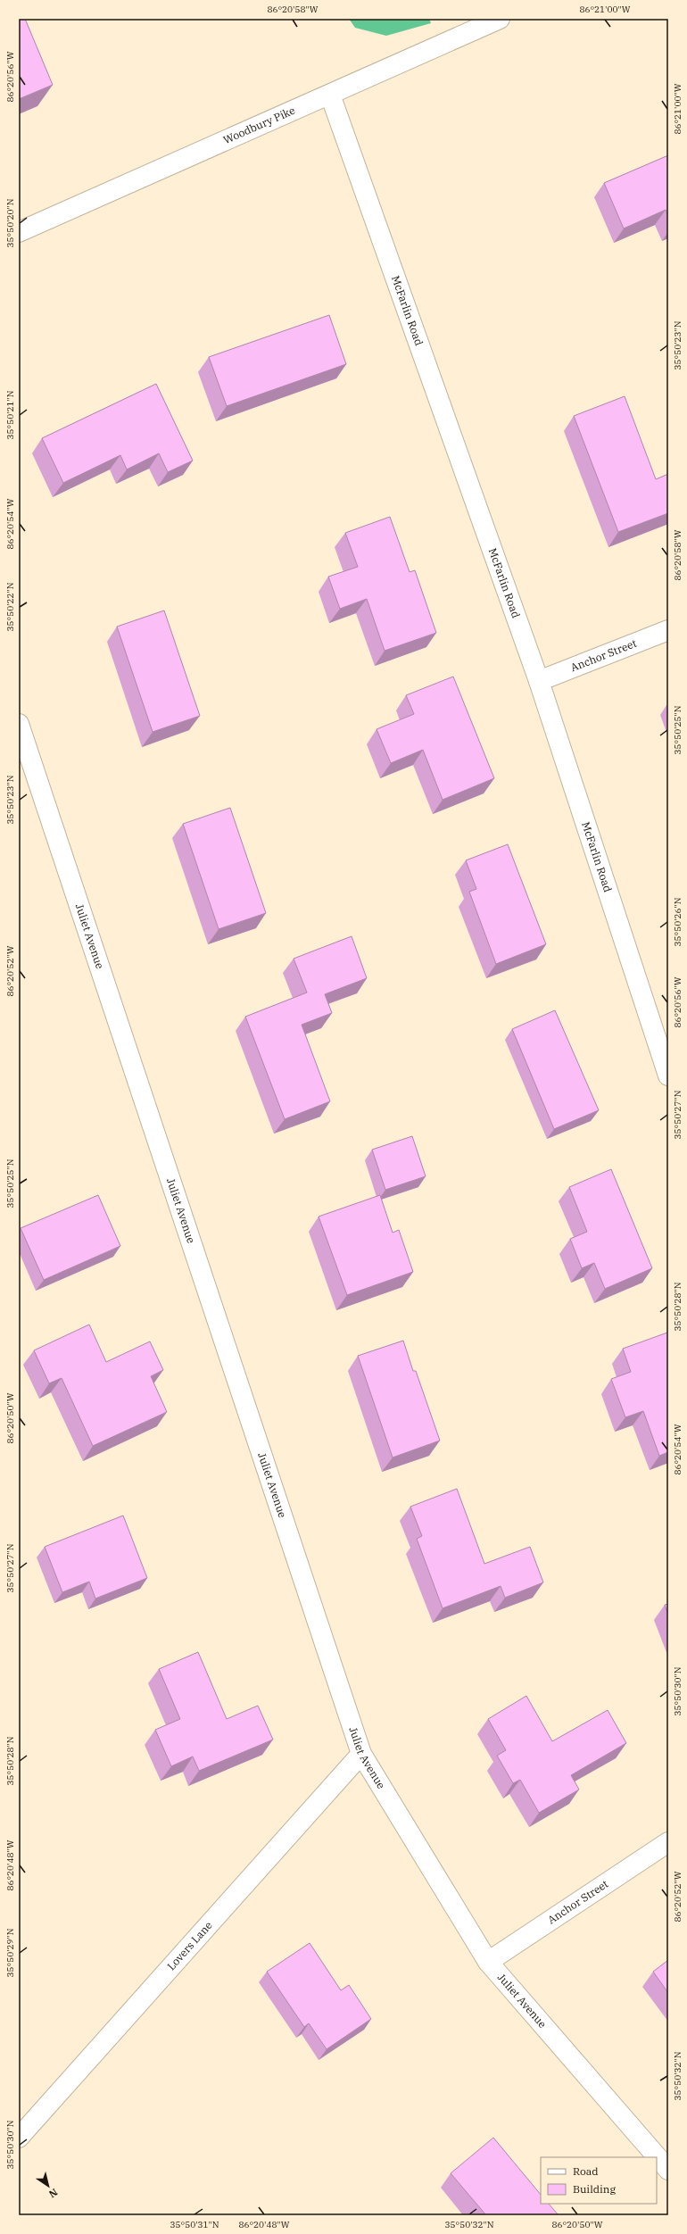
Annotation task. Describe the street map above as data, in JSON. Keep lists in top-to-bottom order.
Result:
{
  "streets": {
    "street": [
      "Woodbury Pike",
      "McFarlin Road",
      "Anchor Street",
      "Juliet Avenue",
      "Lovers Lane"
    ]
  },
  "crossings": [
    ["Woodbury Pike", "McFarlin Road"],
    ["McFarlin Road", "Anchor Street"],
    ["Anchor Street", "Juliet Avenue"],
    ["Juliet Avenue", "Lovers Lane"]
  ],
  "legend": ["Road", "Building"],
  "north": "bottom right",
  "coordinates": [
    "86°20'58\"W",
    "86°21'00\"W",
    "86°20'56\"W",
    "35°50'20\"N",
    "35°50'23\"N",
    "35°50'21\"N",
    "86°20'54\"W",
    "35°50'22\"N",
    "35°50'25\"N",
    "35°50'26\"N",
    "86°20'52\"W",
    "35°50'27\"N",
    "35°50'28\"N",
    "86°20'50\"W",
    "35°50'30\"N",
    "86°20'48\"W",
    "35°50'29\"N",
    "35°50'32\"N",
    "35°50'31\"N"
  ]
}
